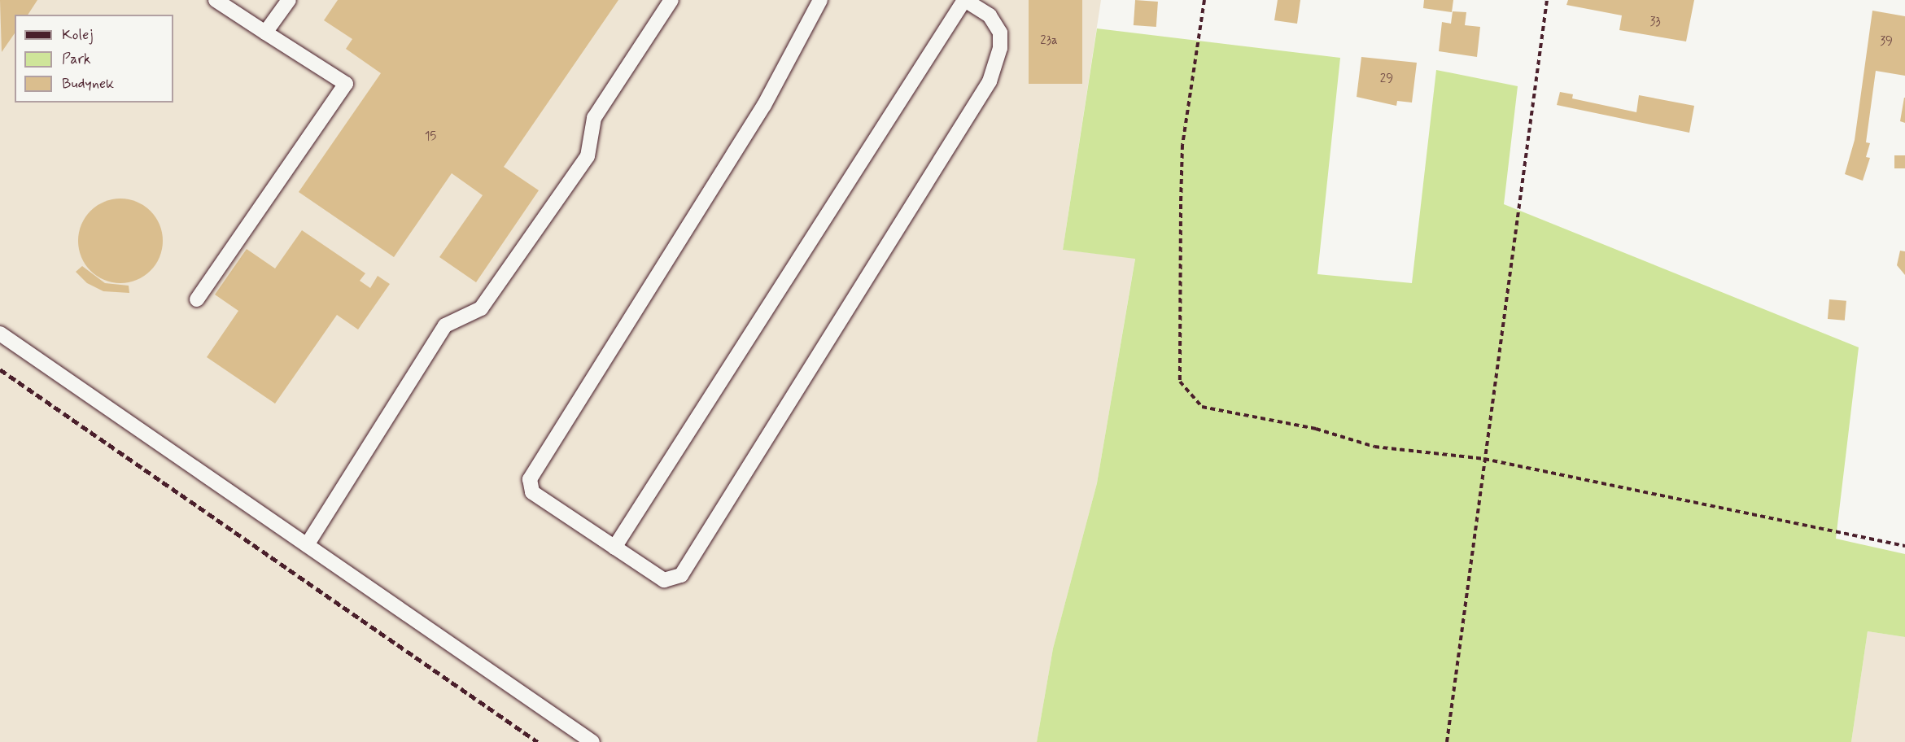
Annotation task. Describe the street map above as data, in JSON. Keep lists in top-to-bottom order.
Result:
{
  "house_numbers": [
    "33",
    "23a",
    "39",
    "29",
    "15"
  ],
  "legend": ["Kolej", "Park", "Budynek"]
}
